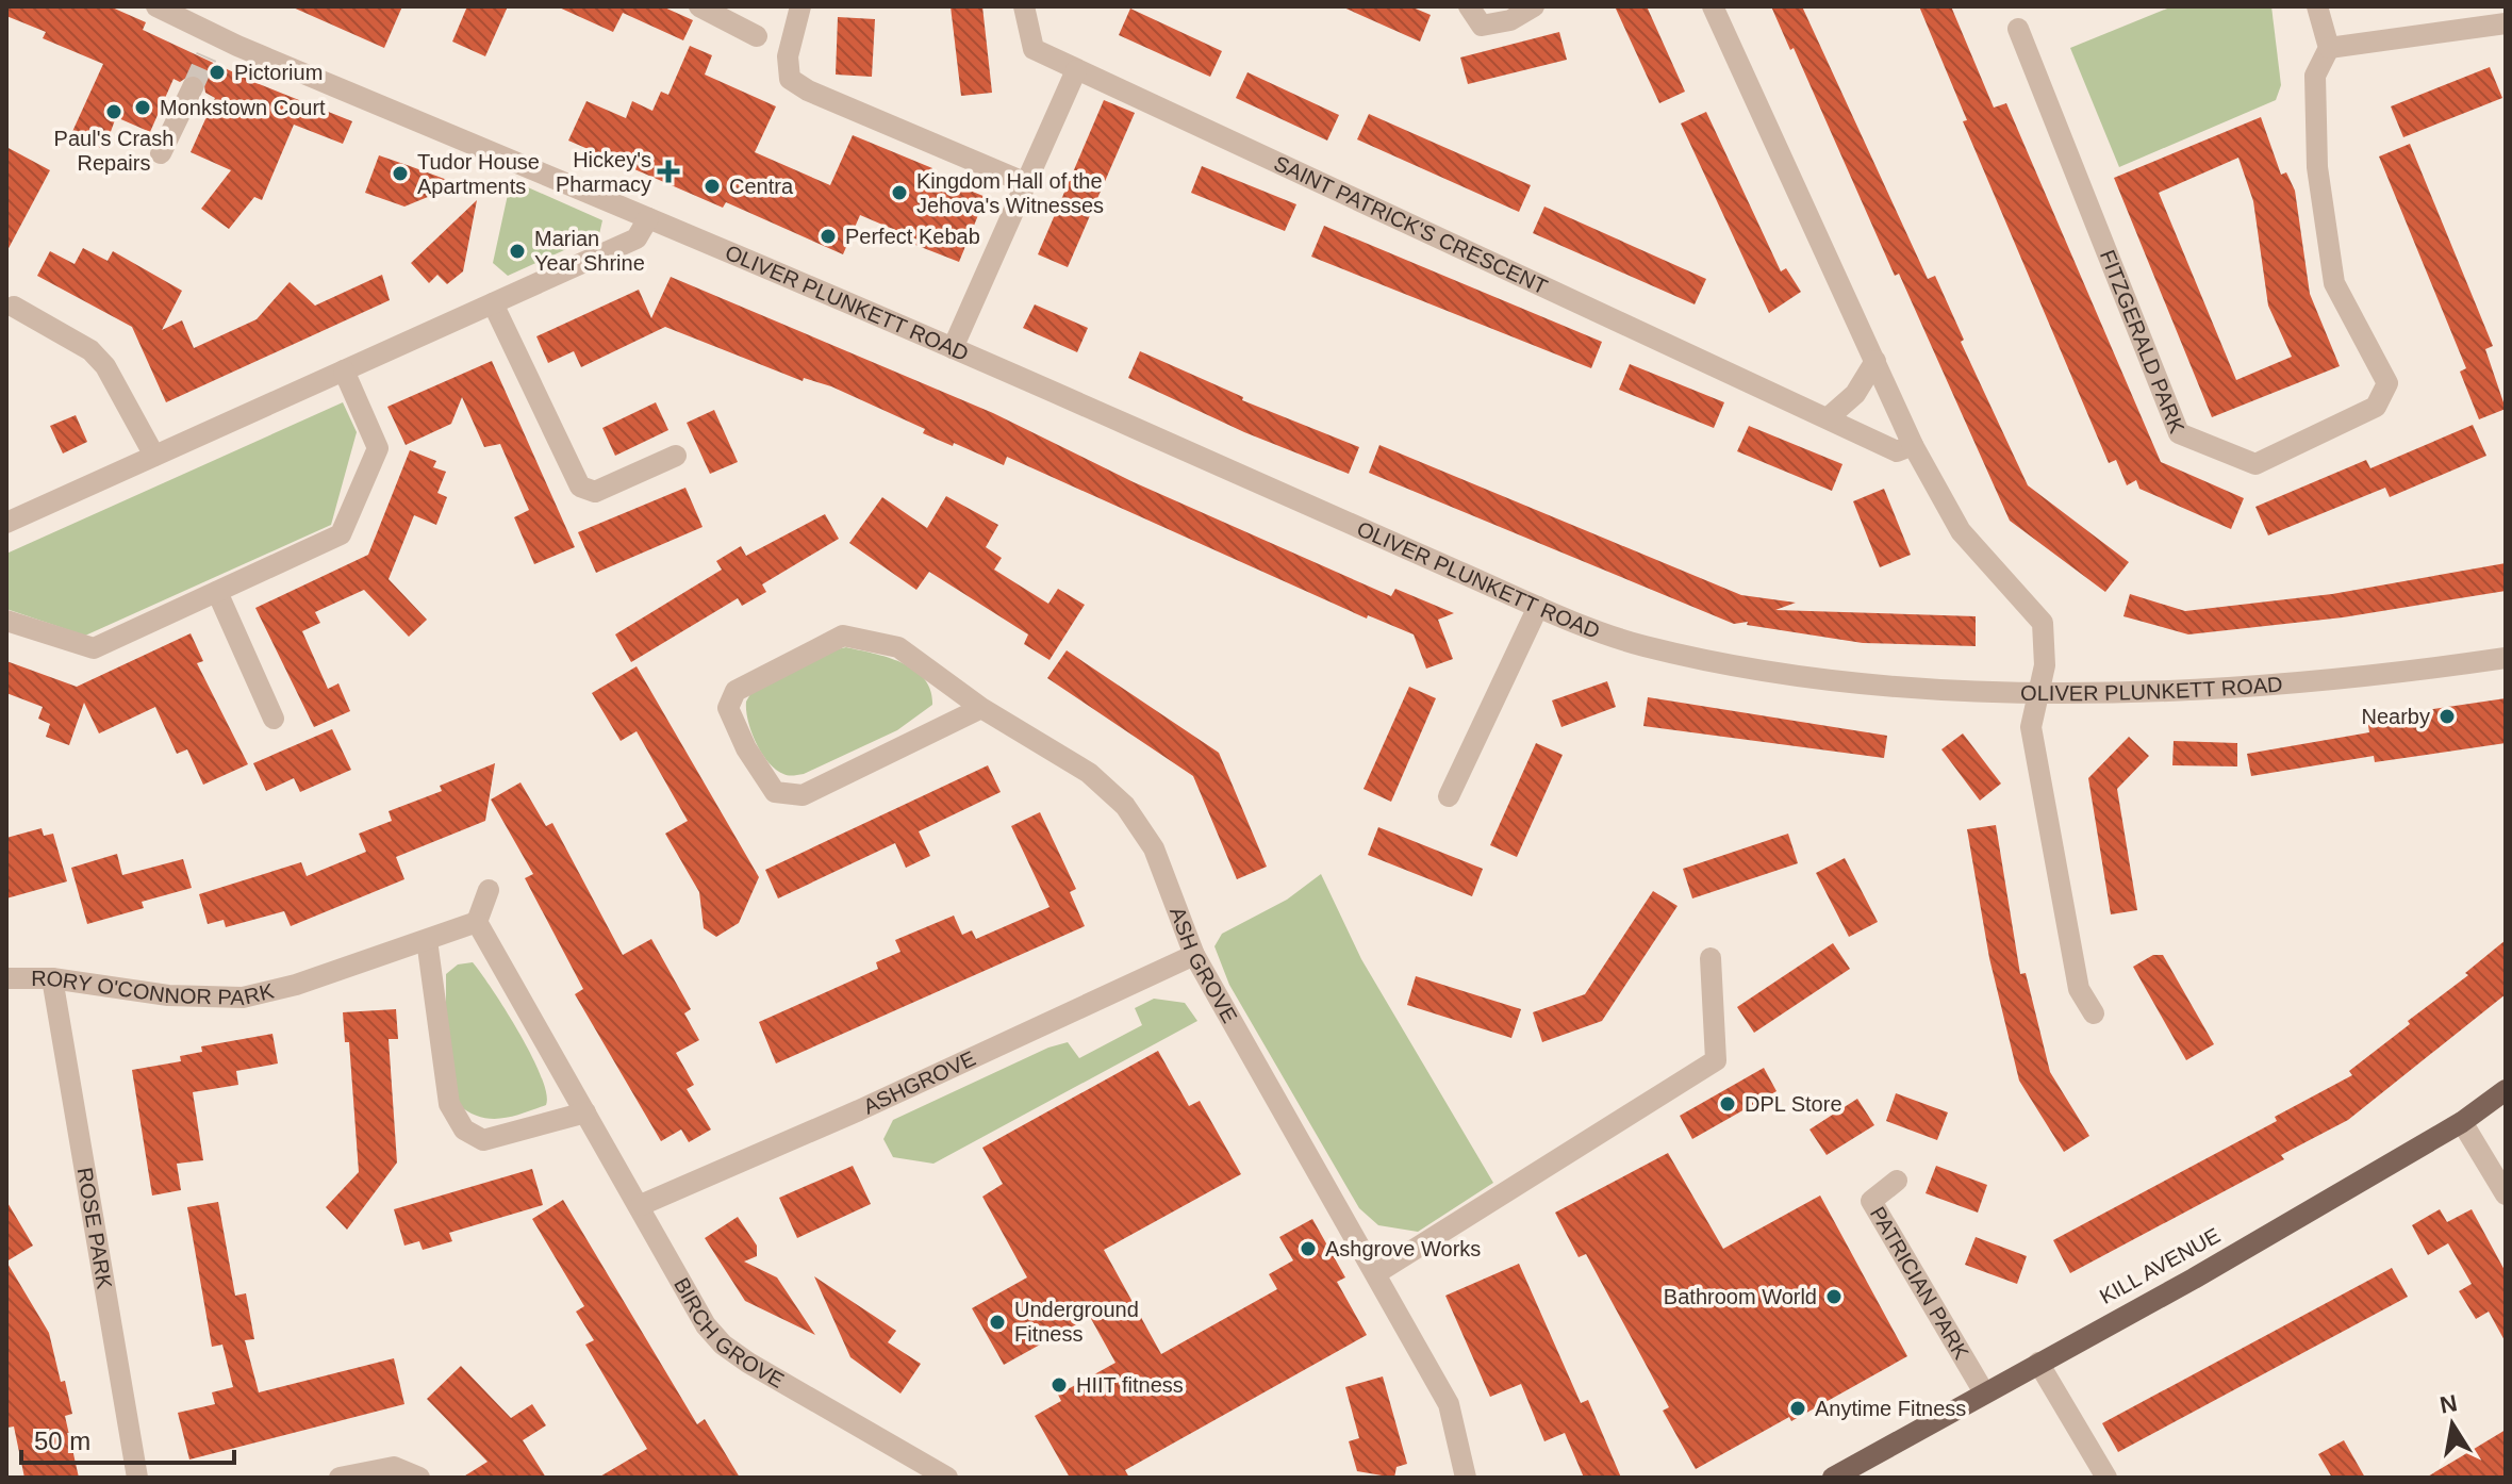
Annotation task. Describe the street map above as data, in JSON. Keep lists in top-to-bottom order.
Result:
{
  "streets": {
    "main road": ["KILL AVENUE"],
    "street": [
      "SAINT PATRICK'S CRESCENT",
      "OLIVER PLUNKETT ROAD",
      "FITZGERALD PARK",
      "ASH GROVE",
      "RORY O'CONNOR PARK",
      "ASHGROVE",
      "ROSE PARK",
      "PATRICIAN PARK",
      "BIRCH GROVE"
    ]
  },
  "crossings": [
    ["ASH GROVE", "ASHGROVE"],
    ["RORY O'CONNOR PARK", "ROSE PARK"],
    ["ASHGROVE", "BIRCH GROVE"],
    ["KILL AVENUE", "PATRICIAN PARK"]
  ],
  "places": {
    "other": [
      "Pictorium",
      "Monkstown Court",
      "Paul's Crash Repairs",
      "Tudor House Apartments",
      "Centra",
      "Kingdom Hall of the Jehova's Witnesses",
      "Perfect Kebab",
      "Marian Year Shrine",
      "Nearby",
      "DPL Store",
      "Ashgrove Works",
      "Bathroom World",
      "Underground Fitness",
      "HIIT fitness",
      "Anytime Fitness"
    ],
    "health": ["Hickey's Pharmacy"]
  },
  "scale_bar": "50 m",
  "north": "top"
}
